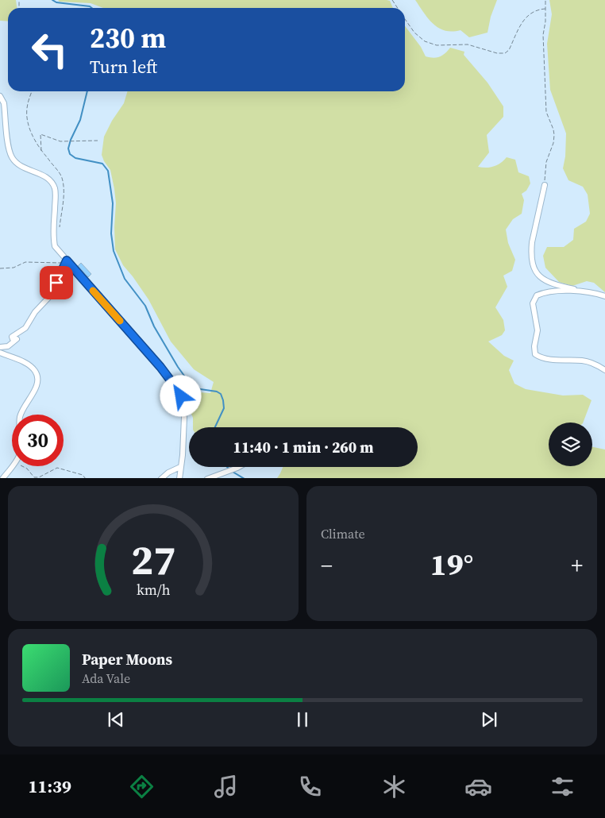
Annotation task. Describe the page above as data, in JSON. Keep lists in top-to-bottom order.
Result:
{
  "page": {
    "turn": ["230 m", "Turn left"],
    "limit": "30",
    "trip": "11:40 · 1 min · 260 m",
    "tile": "Climate",
    "heat": ["−", "19°", "+"],
    "song": ["Paper Moons", "Ada Vale"],
    "tabs": "11:39",
    "gauge": ["27", "km/h"]
  }
}
